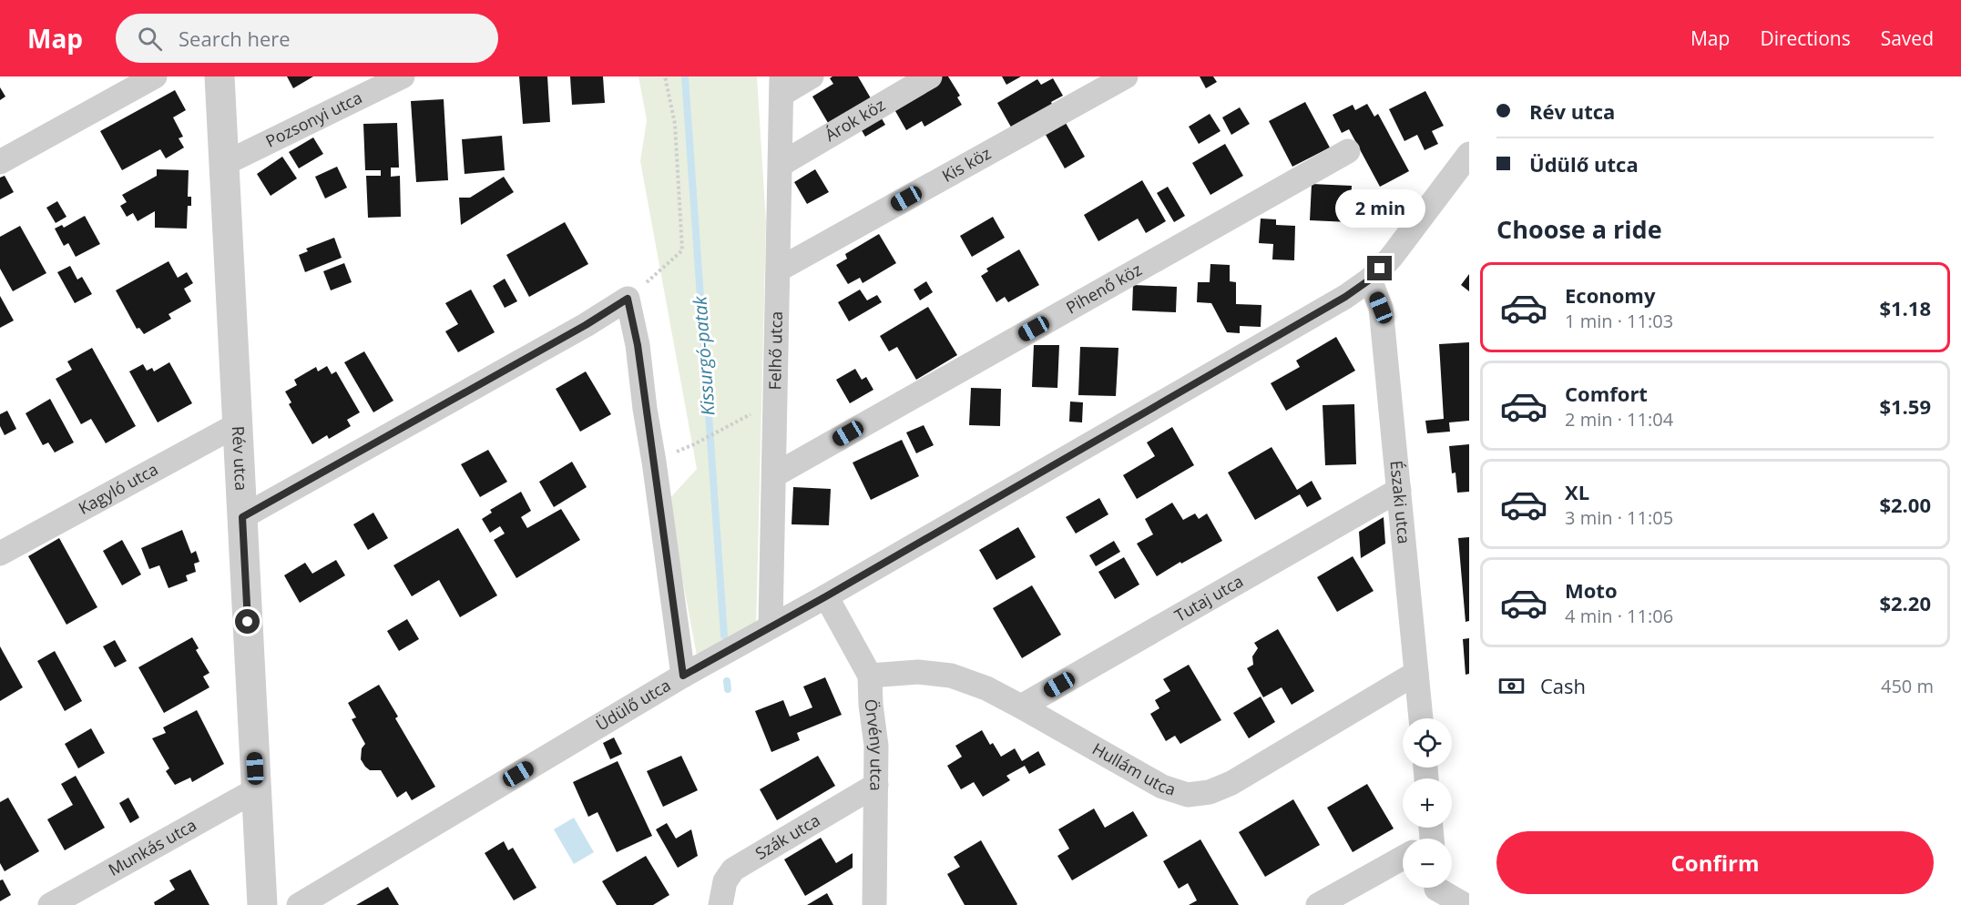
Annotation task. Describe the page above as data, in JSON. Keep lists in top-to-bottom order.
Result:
{
  "streets": {
    "street": [
      "Pozsonyi utca",
      "Árok köz",
      "Kis köz",
      "Pihenő köz",
      "Felhő utca",
      "Rév utca",
      "Kagyló utca",
      "Északi utca",
      "Tutaj utca",
      "Üdülő utca",
      "Örvény utca",
      "Hullám utca",
      "Szák utca",
      "Munkás utca"
    ]
  },
  "crossings": [
    ["Pozsonyi utca", "Rév utca"],
    ["Árok köz", "Felhő utca"],
    ["Kis köz", "Felhő utca"],
    ["Pihenő köz", "Felhő utca"],
    ["Felhő utca", "Üdülő utca"],
    ["Rév utca", "Kagyló utca"],
    ["Rév utca", "Munkás utca"],
    ["Északi utca", "Tutaj utca"],
    ["Északi utca", "Üdülő utca"],
    ["Északi utca", "Hullám utca"],
    ["Tutaj utca", "Hullám utca"],
    ["Üdülő utca", "Örvény utca"],
    ["Örvény utca", "Hullám utca"],
    ["Örvény utca", "Szák utca"]
  ],
  "water": ["Kissurgó-patak"],
  "page": {
    "header": "Map",
    "search": "Search here",
    "nav": ["Map", "Directions", "Saved"],
    "banner": ["Rév utca", "Üdülő utca"],
    "bubble": "2 min",
    "heading": "Choose a ride",
    "list": [
      {
        "name": "Economy",
        "note": "1 min · 11:03",
        "value": "$1.18"
      },
      {
        "name": "Comfort",
        "note": "2 min · 11:04",
        "value": "$1.59"
      },
      {
        "name": "XL",
        "note": "3 min · 11:05",
        "value": "$2.00"
      },
      {
        "name": "Moto",
        "note": "4 min · 11:06",
        "value": "$2.20"
      }
    ],
    "pay": ["Cash", "450 m"],
    "map_buttons": ["+", "−"],
    "buttons": "Confirm"
  }
}
